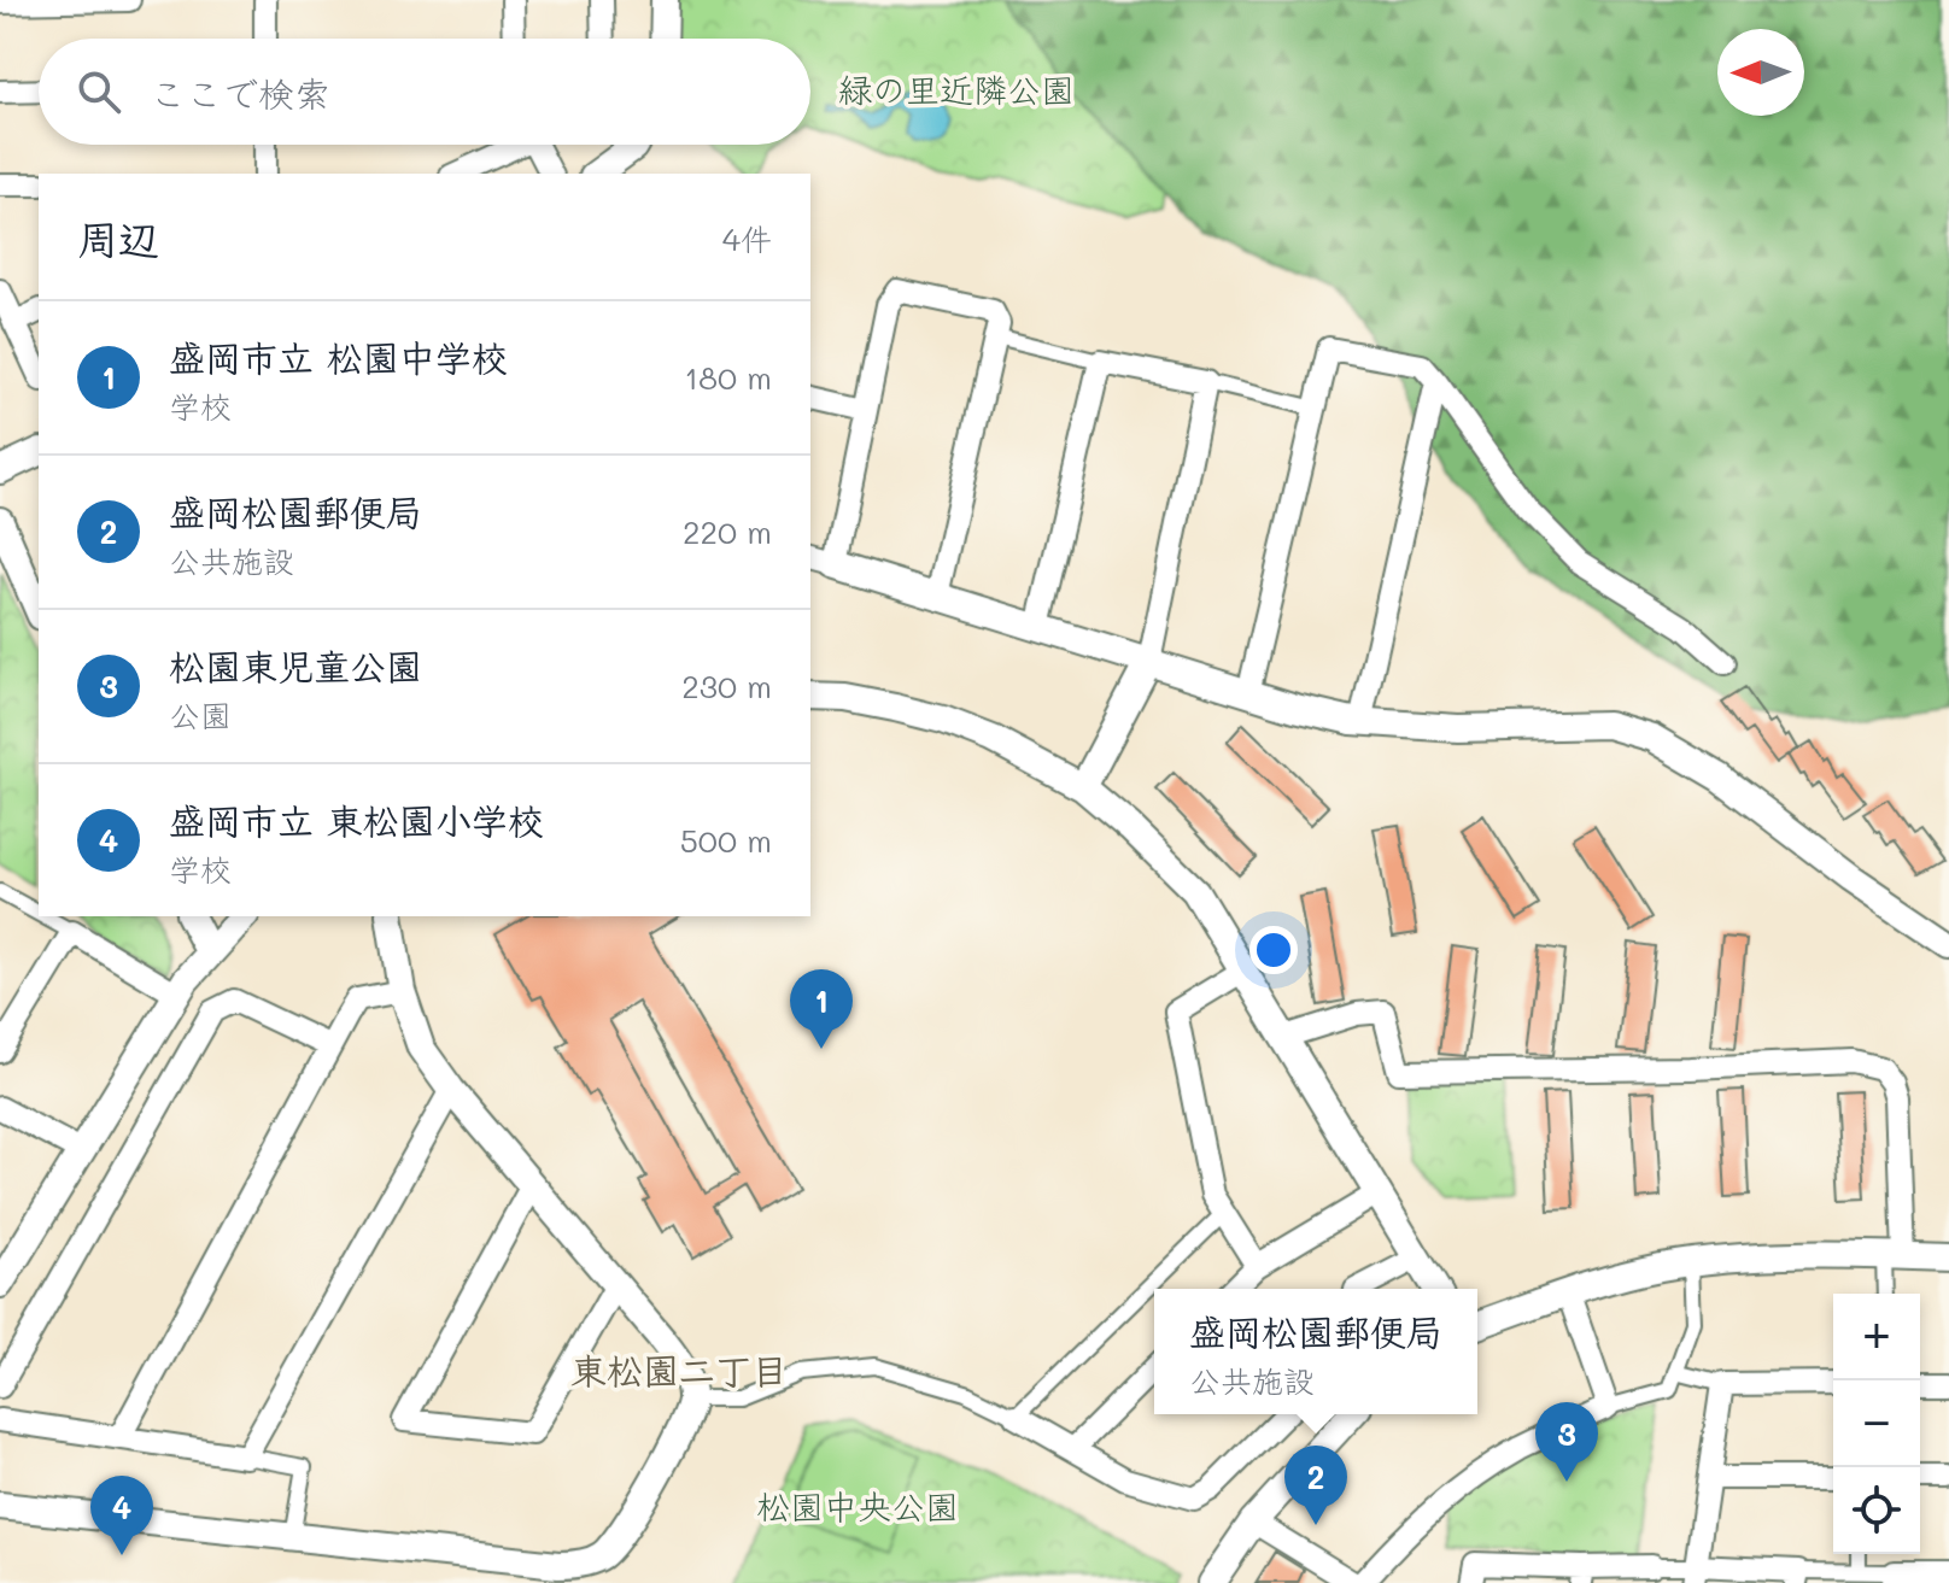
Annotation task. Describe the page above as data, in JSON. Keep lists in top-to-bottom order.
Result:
{
  "districts": ["東松園二丁目"],
  "parks": ["緑の里近隣公園", "松園中央公園"],
  "north": "left",
  "page": {
    "search": "ここで検索",
    "heading": ["周辺", "4件"],
    "list": [
      {
        "mark": "1",
        "name": "盛岡市立 松園中学校",
        "note": "学校",
        "value": "180 m"
      },
      {
        "mark": "2",
        "name": "盛岡松園郵便局",
        "note": "公共施設",
        "value": "220 m"
      },
      {
        "mark": "3",
        "name": "松園東児童公園",
        "note": "公園",
        "value": "230 m"
      },
      {
        "mark": "4",
        "name": "盛岡市立 東松園小学校",
        "note": "学校",
        "value": "500 m"
      }
    ],
    "pins": [
      "1",
      "3",
      "2",
      "4"
    ],
    "popup": ["盛岡松園郵便局", "公共施設"],
    "map_buttons": ["+", "−"]
  }
}
